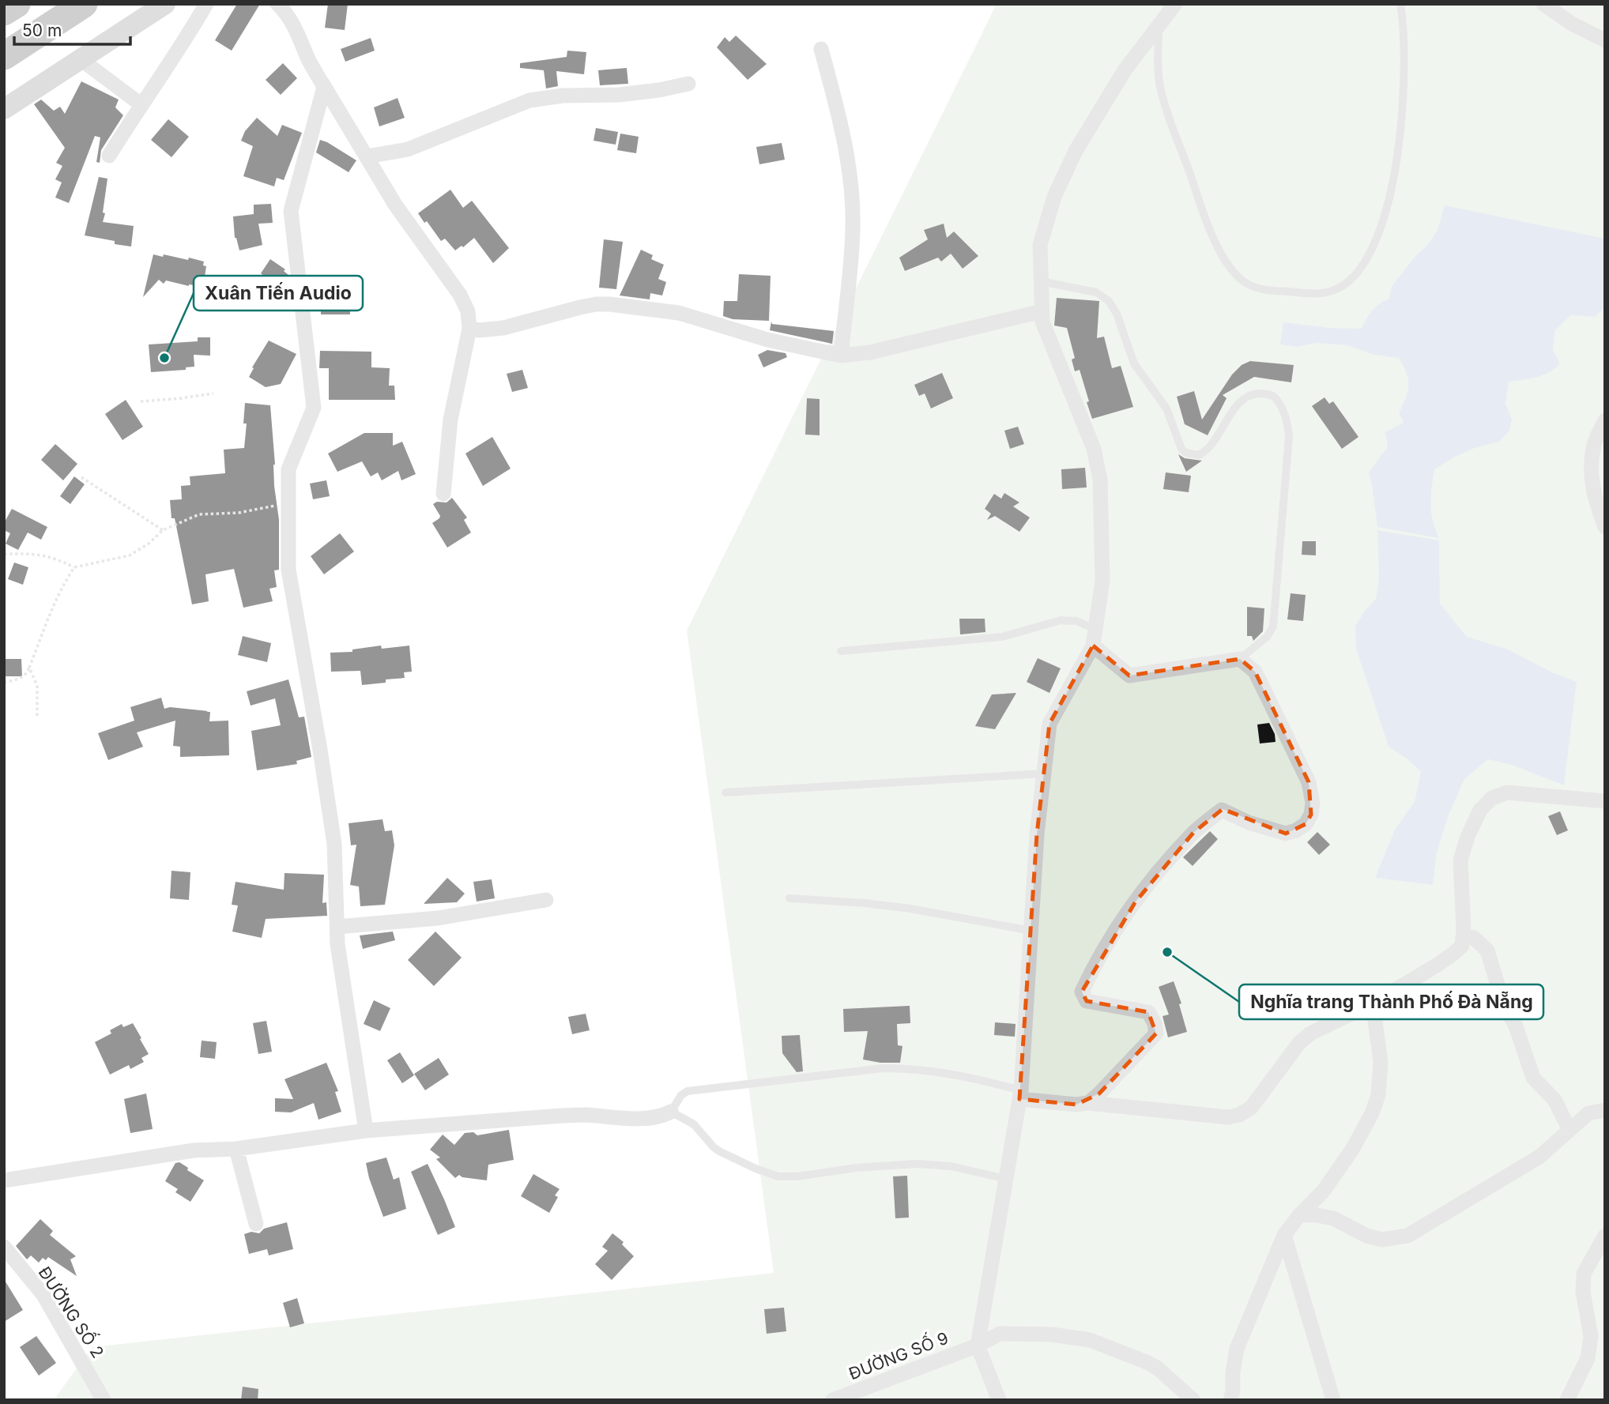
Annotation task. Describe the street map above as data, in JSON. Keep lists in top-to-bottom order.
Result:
{
  "streets": {
    "street": ["ĐƯỜNG SỐ 2", "ĐƯỜNG SỐ 9"]
  },
  "places": ["Xuân Tiến Audio", "Nghĩa trang Thành Phố Đà Nẵng"],
  "scale_bar": "50 m"
}
